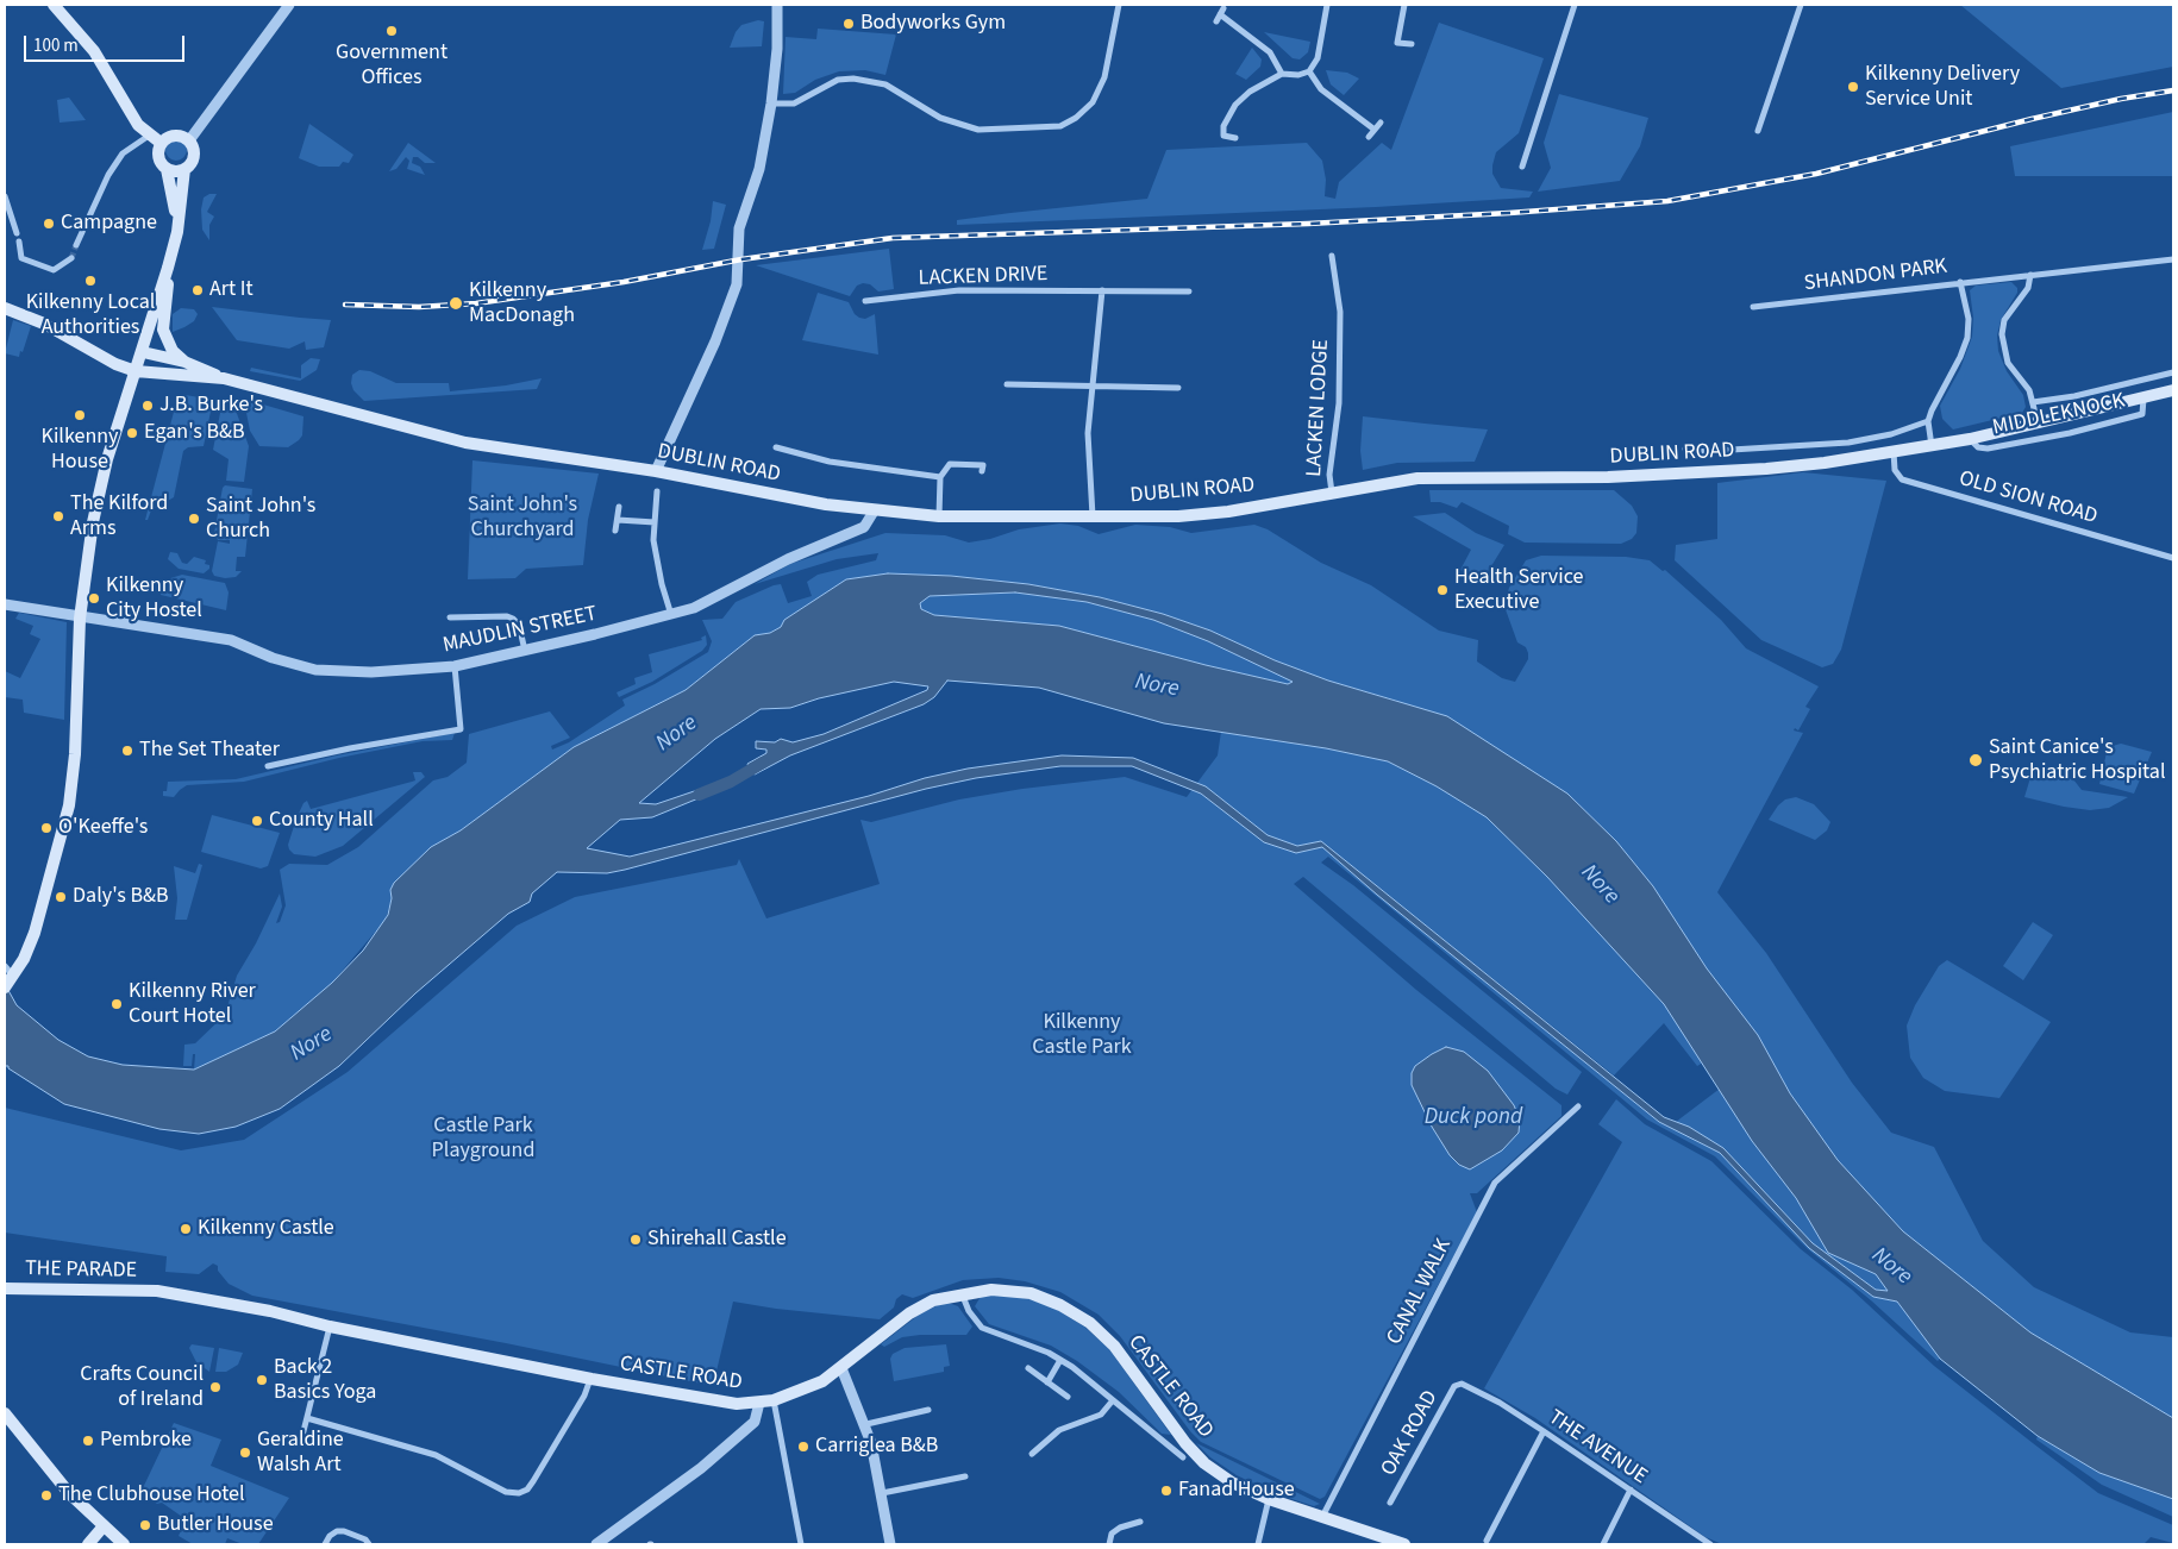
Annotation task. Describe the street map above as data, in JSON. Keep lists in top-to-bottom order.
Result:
{
  "streets": {
    "main road": ["DUBLIN ROAD", "THE PARADE", "CASTLE ROAD"],
    "street": [
      "SHANDON PARK",
      "LACKEN DRIVE",
      "LACKEN LODGE",
      "MIDDLEKNOCK",
      "OLD SION ROAD",
      "MAUDLIN STREET",
      "CANAL WALK",
      "OAK ROAD",
      "THE AVENUE"
    ]
  },
  "crossings": [
    ["LACKEN LODGE", "DUBLIN ROAD"],
    ["MIDDLEKNOCK", "DUBLIN ROAD"],
    ["DUBLIN ROAD", "OLD SION ROAD"],
    ["DUBLIN ROAD", "MAUDLIN STREET"],
    ["THE PARADE", "CASTLE ROAD"],
    ["CANAL WALK", "CASTLE ROAD"],
    ["OAK ROAD", "THE AVENUE"]
  ],
  "water": ["Nore", "Duck pond"],
  "parks": ["Saint John's Churchyard", "Kilkenny Castle Park", "Castle Park Playground"],
  "places": [
    "Bodyworks Gym",
    "Government Offices",
    "Kilkenny Delivery Service Unit",
    "Campagne",
    "Kilkenny Local Authorities",
    "Art It",
    "Kilkenny MacDonagh",
    "J.B. Burke's",
    "Kilkenny House",
    "Egan's B&B",
    "The Kilford Arms",
    "Saint John's Church",
    "Health Service Executive",
    "Kilkenny City Hostel",
    "The Set Theater",
    "Saint Canice's Psychiatric Hospital",
    "County Hall",
    "O'Keeffe's",
    "Daly's B&B",
    "Kilkenny River Court Hotel",
    "Kilkenny Castle",
    "Shirehall Castle",
    "Back 2 Basics Yoga",
    "Crafts Council of Ireland",
    "Pembroke",
    "Carriglea B&B",
    "Geraldine Walsh Art",
    "Fanad House",
    "The Clubhouse Hotel",
    "Butler House"
  ],
  "scale_bar": "100 m"
}
